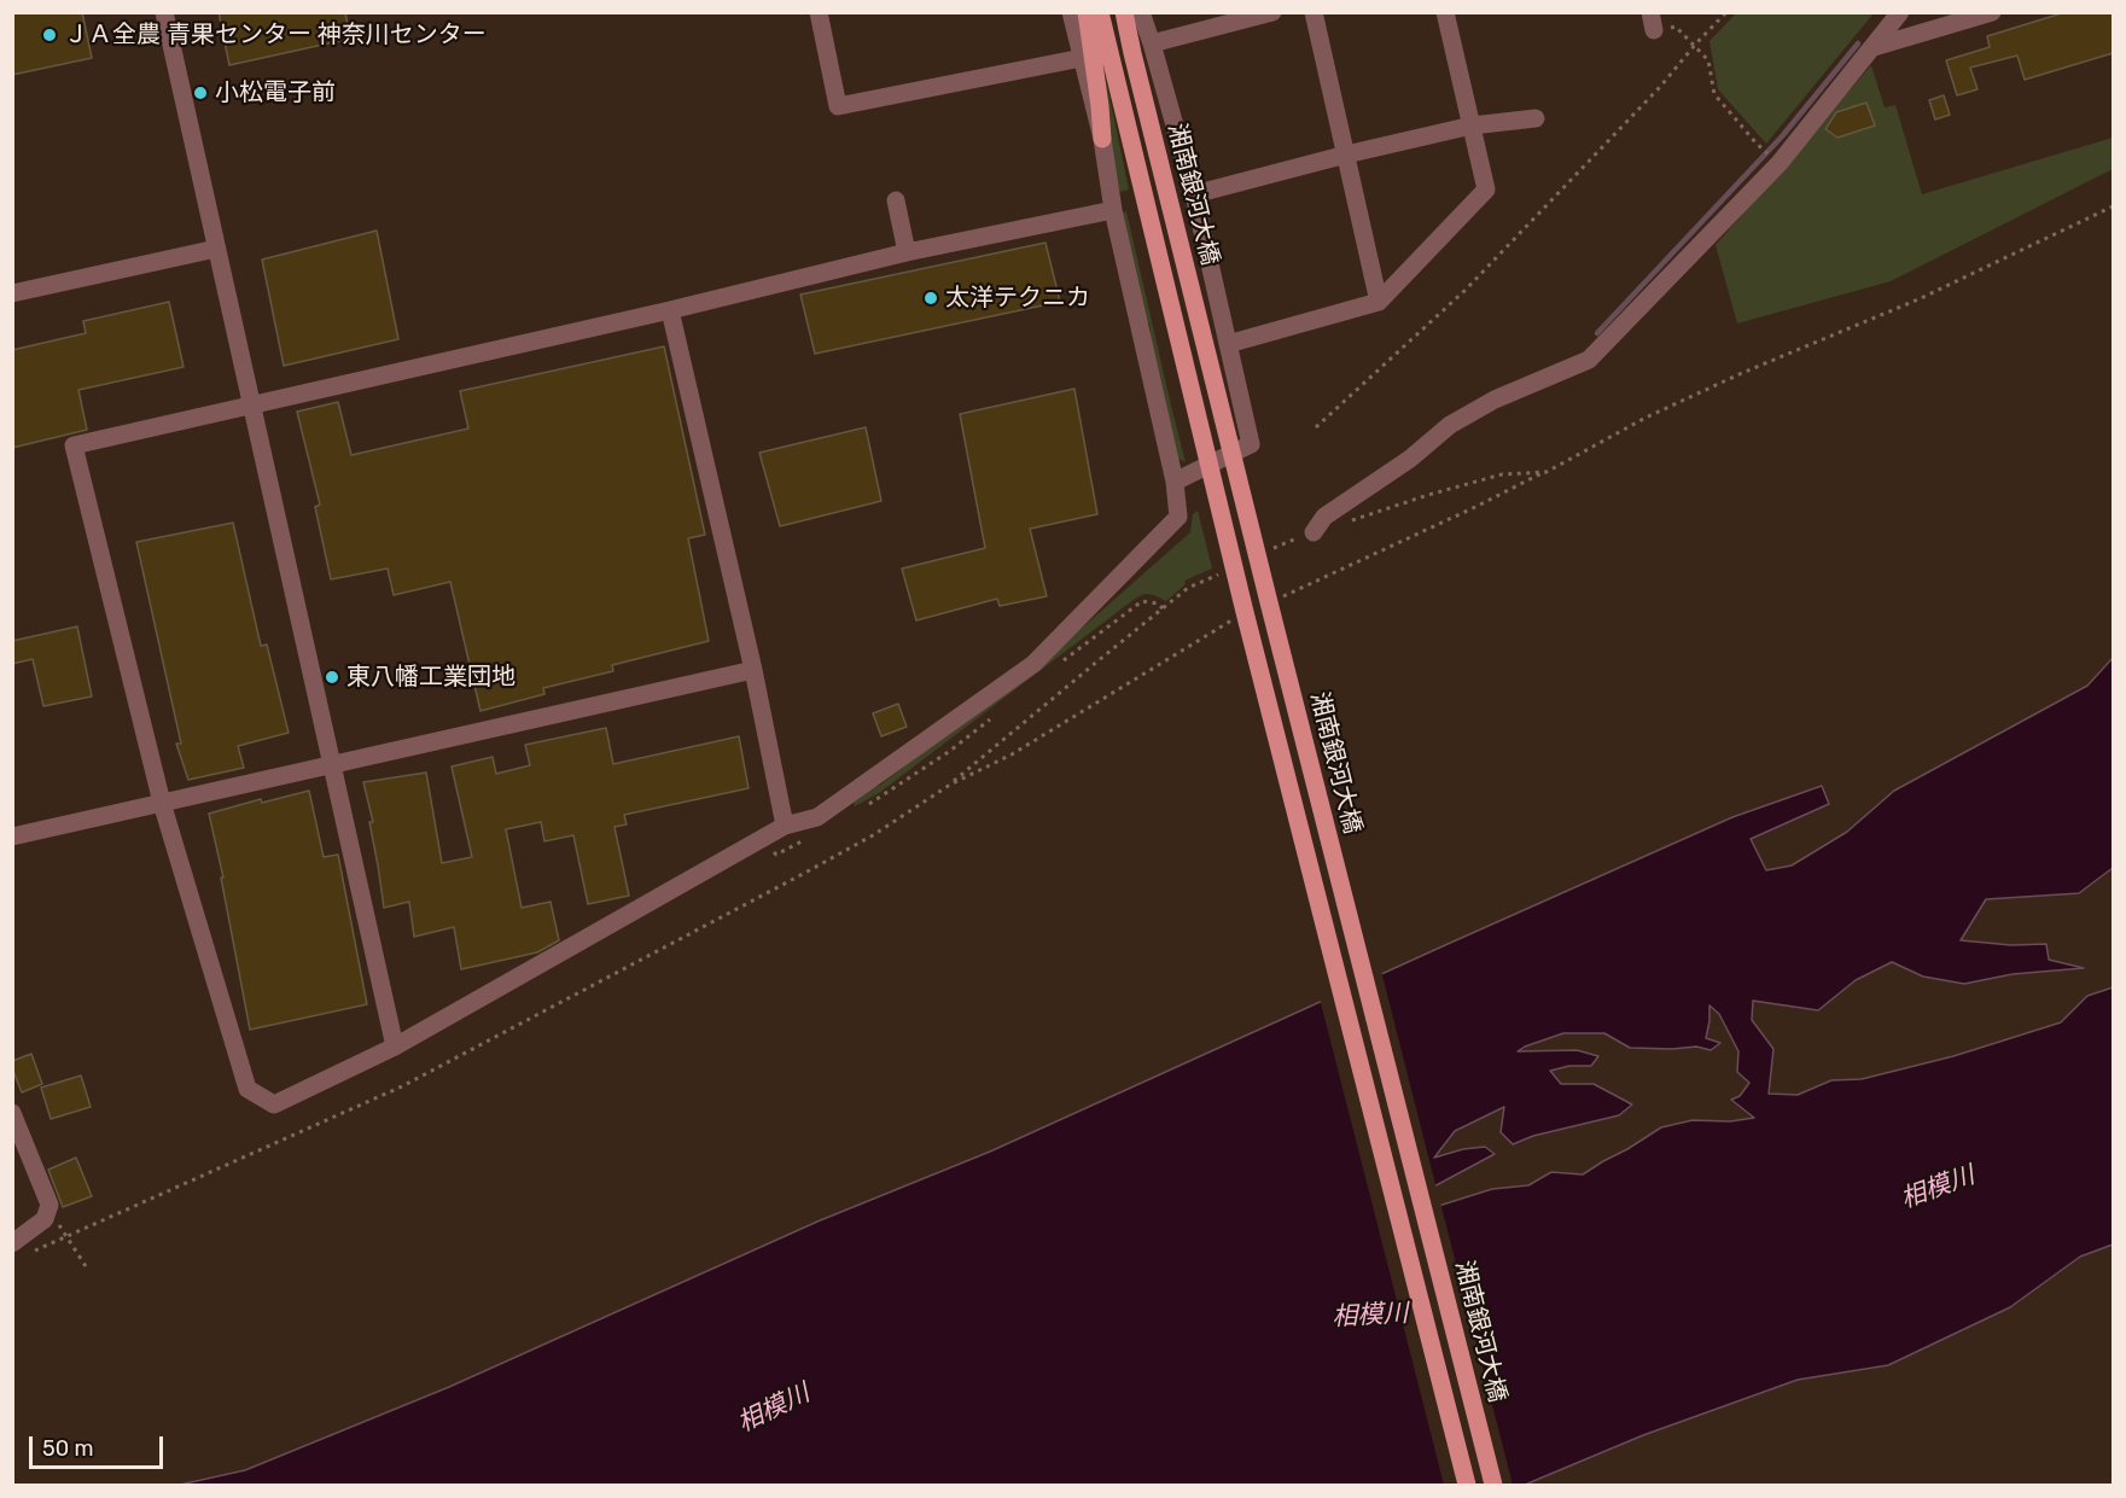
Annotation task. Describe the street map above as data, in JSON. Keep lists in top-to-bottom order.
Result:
{
  "streets": {
    "main road": ["湘南銀河大橋"]
  },
  "water": ["相模川"],
  "places": [
    "ＪＡ全農 青果センター 神奈川センター",
    "小松電子前",
    "太洋テクニカ",
    "東八幡工業団地"
  ],
  "scale_bar": "50 m"
}
